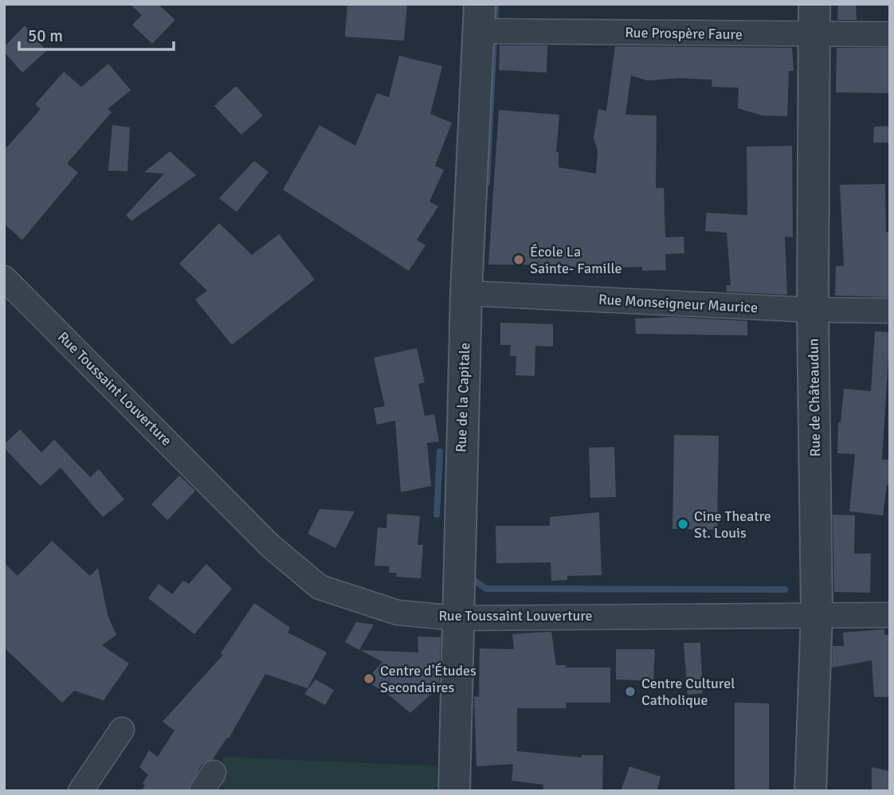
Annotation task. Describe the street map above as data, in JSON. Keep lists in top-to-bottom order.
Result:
{
  "streets": {
    "street": [
      "Rue Prospère Faure",
      "Rue Monseigneur Maurice",
      "Rue Toussaint Louverture",
      "Rue de la Capitale",
      "Rue de Châteaudun"
    ]
  },
  "crossings": [
    ["Rue Prospère Faure", "Rue de la Capitale"],
    ["Rue Prospère Faure", "Rue de Châteaudun"],
    ["Rue Monseigneur Maurice", "Rue de la Capitale"],
    ["Rue Monseigneur Maurice", "Rue de Châteaudun"],
    ["Rue Toussaint Louverture", "Rue de la Capitale"],
    ["Rue Toussaint Louverture", "Rue de Châteaudun"]
  ],
  "places": [
    "École La Sainte- Famille",
    "Cine Theatre St. Louis",
    "Centre d'Études Secondaires",
    "Centre Culturel Catholique"
  ],
  "scale_bar": "50 m"
}
